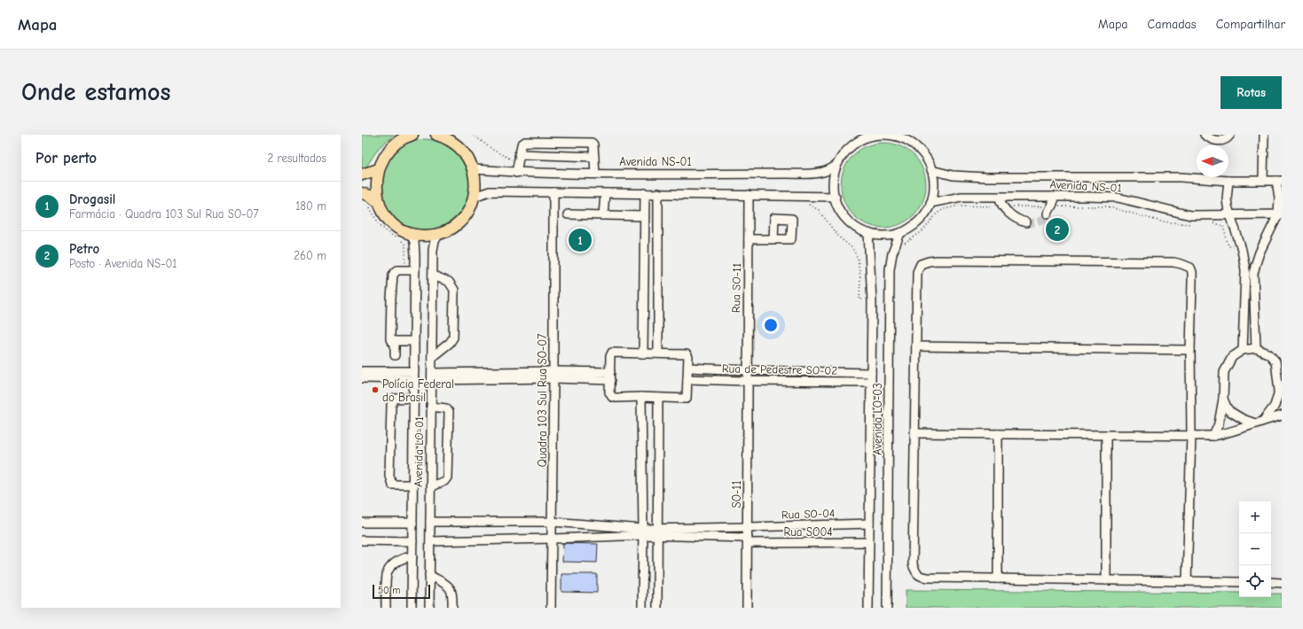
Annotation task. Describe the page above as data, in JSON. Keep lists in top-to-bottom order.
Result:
{
  "streets": {
    "street": [
      "Avenida NS-01",
      "Rua SO-11",
      "Rua de Pedestre SO-02",
      "Quadra 103 Sul Rua SO-07",
      "Avenida LO-03",
      "Avenida LO-01",
      "SO-11",
      "Rua SO-04",
      "Rua SO04"
    ]
  },
  "crossings": [
    ["Avenida NS-01", "Avenida LO-03"],
    ["Rua SO-11", "Rua de Pedestre SO-02"],
    ["Rua SO-11", "SO-11"],
    ["Rua de Pedestre SO-02", "Avenida LO-03"],
    ["Rua de Pedestre SO-02", "SO-11"],
    ["Avenida LO-03", "Rua SO-04"],
    ["Avenida LO-03", "Rua SO04"],
    ["SO-11", "Rua SO-04"],
    ["SO-11", "Rua SO04"],
    ["Rua SO-04", "Rua SO04"]
  ],
  "places": ["Polícia Federal do Brasil"],
  "scale_bar": "50 m",
  "north": "left",
  "page": {
    "header": "Mapa",
    "nav": ["Mapa", "Camadas", "Compartilhar"],
    "buttons": "Rotas",
    "title": "Onde estamos",
    "heading": ["Por perto", "2 resultados"],
    "list": [
      {
        "mark": "1",
        "name": "Drogasil",
        "note": "Farmácia · Quadra 103 Sul Rua SO-07",
        "value": "180 m"
      },
      {
        "mark": "2",
        "name": "Petro",
        "note": "Posto · Avenida NS-01",
        "value": "260 m"
      }
    ],
    "pins": ["2", "1"],
    "map_buttons": ["+", "−"],
    "scale": "50 m"
  }
}
